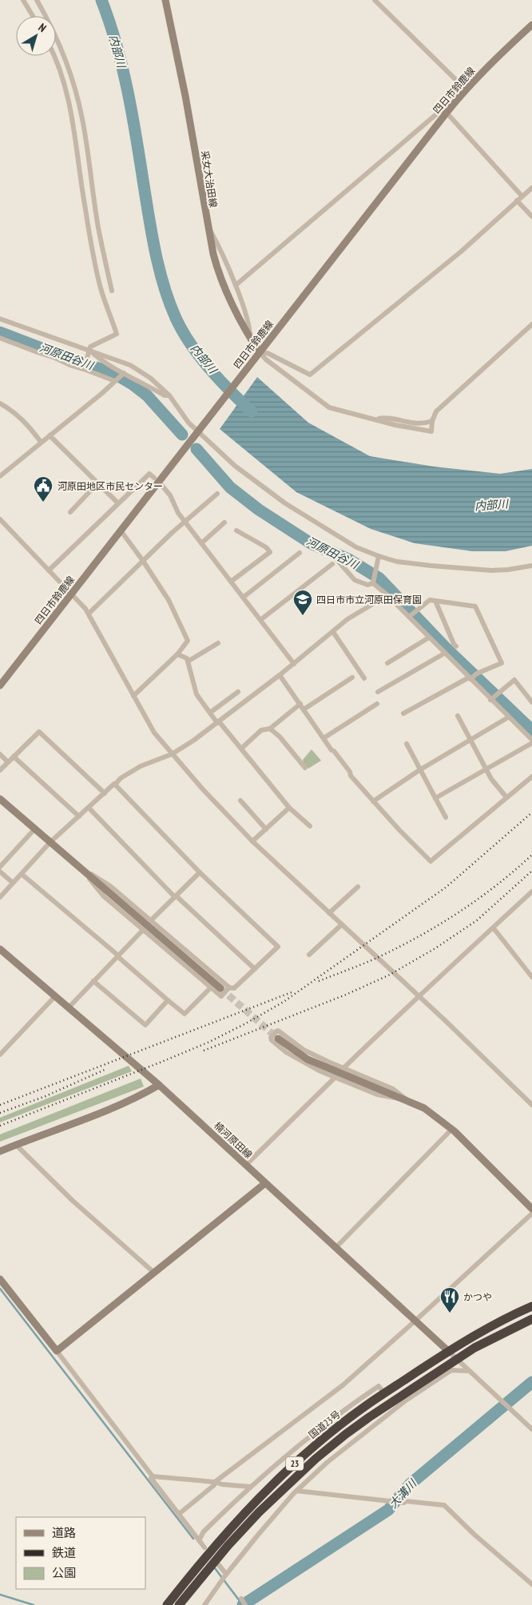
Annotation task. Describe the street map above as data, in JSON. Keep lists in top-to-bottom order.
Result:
{
  "streets": {
    "highway": ["国道23号", "23"],
    "main road": ["四日市鈴鹿線", "采女大治田線", "楠河原田線"]
  },
  "crossings": [
    ["四日市鈴鹿線", "采女大治田線"],
    ["楠河原田線", "国道23号"]
  ],
  "water": ["内部川", "河原田谷川", "大溝川"],
  "places": {
    "public building": ["河原田地区市民センター"],
    "school or university": ["四日市市立河原田保育園"],
    "restaurant": ["かつや"]
  },
  "legend": ["道路", "鉄道", "公園"],
  "north": "top right"
}
